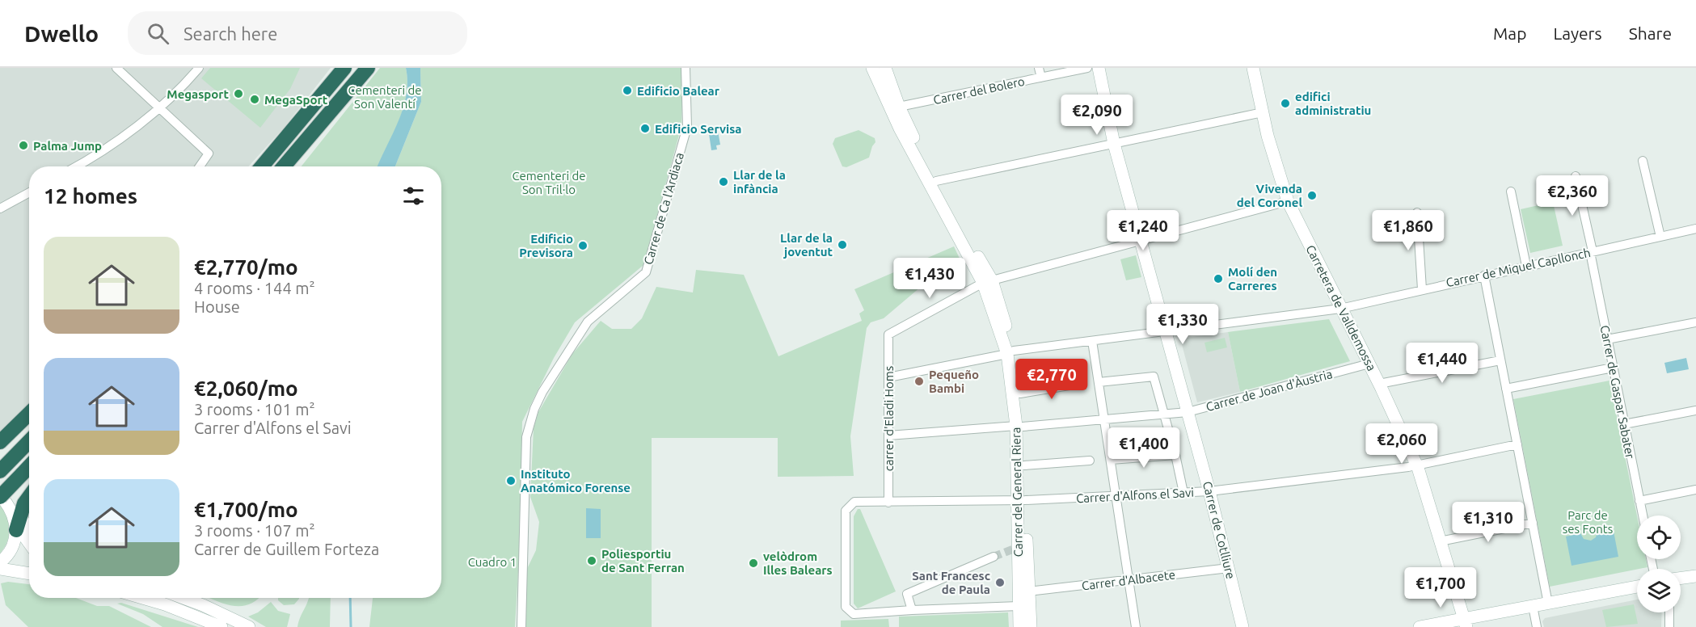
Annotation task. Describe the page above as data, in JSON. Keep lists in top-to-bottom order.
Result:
{
  "streets": {
    "main road": ["Carretera de Valldemossa", "Carrer del General Riera", "Carrer de Cotlliure"],
    "street": [
      "Carrer del Bolero",
      "Carrer de Ca l'Ardiaca",
      "Carrer de Miquel Capllonch",
      "Carrer de Joan d'Àustria",
      "Carrer de Gaspar Sabater",
      "carrer d'Eladi Homs",
      "Carrer d'Alfons el Savi",
      "Carrer d'Albacete"
    ]
  },
  "crossings": [
    ["Carrer del Bolero", "Carrer del General Riera"],
    ["Carrer de Miquel Capllonch", "Carretera de Valldemossa"],
    ["Carrer de Miquel Capllonch", "Carrer de Gaspar Sabater"],
    ["Carrer de Miquel Capllonch", "carrer d'Eladi Homs"],
    ["Carrer de Miquel Capllonch", "Carrer del General Riera"],
    ["Carrer de Miquel Capllonch", "Carrer de Cotlliure"],
    ["Carretera de Valldemossa", "Carrer de Joan d'Àustria"],
    ["Carretera de Valldemossa", "Carrer d'Alfons el Savi"],
    ["Carrer de Joan d'Àustria", "carrer d'Eladi Homs"],
    ["Carrer de Joan d'Àustria", "Carrer del General Riera"],
    ["Carrer de Joan d'Àustria", "Carrer de Cotlliure"],
    ["carrer d'Eladi Homs", "Carrer del General Riera"],
    ["carrer d'Eladi Homs", "Carrer d'Alfons el Savi"],
    ["Carrer del General Riera", "Carrer d'Alfons el Savi"],
    ["Carrer del General Riera", "Carrer d'Albacete"],
    ["Carrer d'Alfons el Savi", "Carrer de Cotlliure"],
    ["Carrer de Cotlliure", "Carrer d'Albacete"]
  ],
  "parks": [
    "Cementeri de Son Valentí",
    "Cementeri de Son Tril·lo",
    "Parc de ses Fonts",
    "Cuadro 1"
  ],
  "places": [
    "Edificio Balear",
    "Megasport",
    "MegaSport",
    "edifici administratiu",
    "Edificio Servisa",
    "Palma Jump",
    "Llar de la infància",
    "Vivenda del Coronel",
    "Llar de la joventut",
    "Edificio Previsora",
    "Molí den Carreres",
    "Pequeño Bambi",
    "Instituto Anatómico Forense",
    "Poliesportiu de Sant Ferran",
    "velòdrom Illes Balears",
    "Sant Francesc de Paula"
  ],
  "page": {
    "header": "Dwello",
    "search": "Search here",
    "nav": ["Map", "Layers", "Share"],
    "price": [
      "€2,090",
      "€2,360",
      "€1,240",
      "€1,860",
      "€1,430",
      "€1,330",
      "€1,440",
      "€2,770",
      "€2,060",
      "€1,400",
      "€1,310",
      "€1,700"
    ],
    "heading": "12 homes",
    "list": [
      {
        "name": "€2,770/mo",
        "note": "4 rooms · 144 m² · House"
      },
      {
        "name": "€2,060/mo",
        "note": "3 rooms · 101 m² · Carrer d'Alfons el Savi"
      },
      {
        "name": "€1,700/mo",
        "note": "3 rooms · 107 m² · Carrer de Guillem Forteza"
      }
    ]
  }
}
